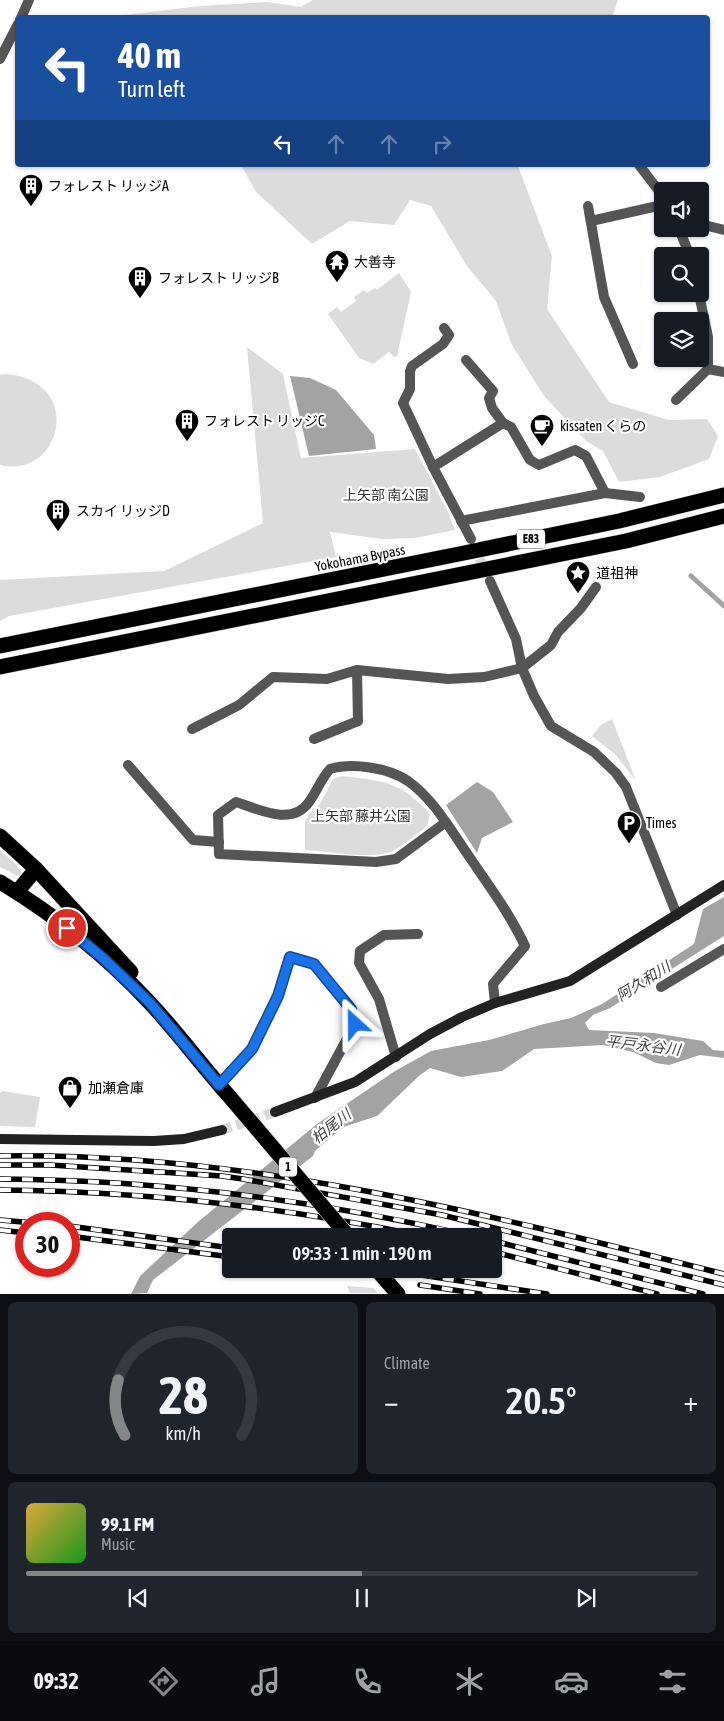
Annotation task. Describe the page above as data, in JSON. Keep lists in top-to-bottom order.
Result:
{
  "streets": {
    "highway": ["E83", "Yokohama Bypass", "1"]
  },
  "water": ["阿久和川", "平戸永谷川", "柏尾川"],
  "parks": ["上矢部 南公園", "上矢部 藤井公園"],
  "places": {
    "building": [
      "フォレスト リッジA",
      "フォレスト リッジB",
      "フォレスト リッジC",
      "スカイ リッジD"
    ],
    "temple": ["大善寺"],
    "cafe": ["kissaten くらの"],
    "place": ["道祖神"],
    "parking": ["Times"],
    "shop": ["加瀬倉庫"]
  },
  "page": {
    "turn": ["40 m", "Turn left"],
    "limit": "30",
    "trip": "09:33 · 1 min · 190 m",
    "tile": "Climate",
    "heat": ["−", "20.5°", "+"],
    "song": ["99.1 FM", "Music"],
    "tabs": "09:32",
    "gauge": ["28", "km/h"]
  }
}
